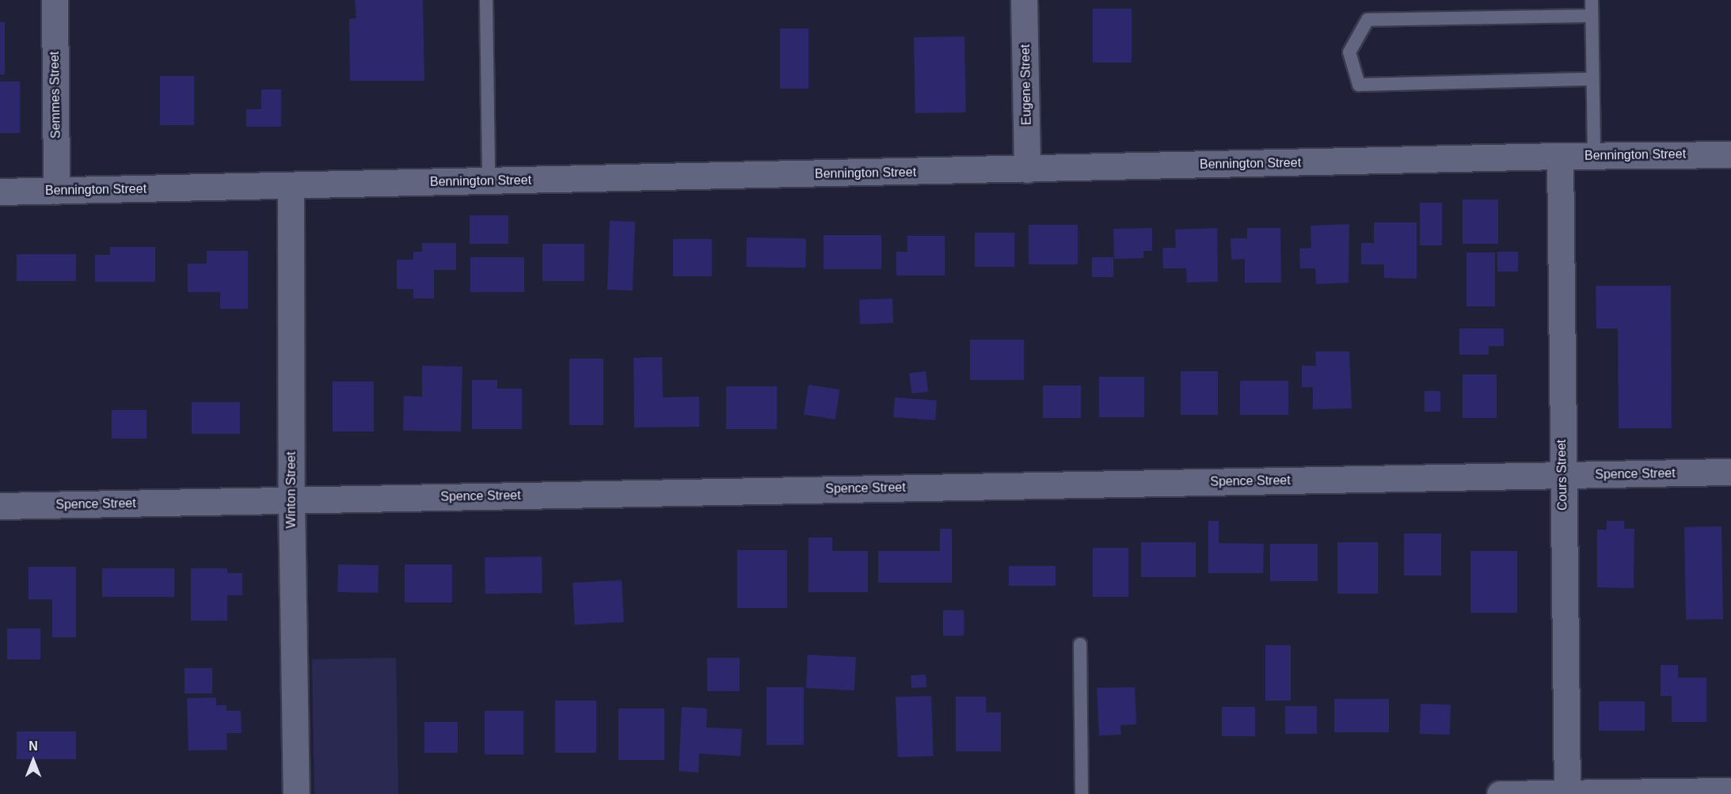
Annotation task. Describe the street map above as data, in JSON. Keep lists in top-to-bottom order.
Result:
{
  "streets": {
    "street": [
      "Eugene Street",
      "Semmes Street",
      "Bennington Street",
      "Spence Street",
      "Cours Street",
      "Winton Street"
    ]
  },
  "crossings": [
    ["Eugene Street", "Bennington Street"],
    ["Semmes Street", "Bennington Street"],
    ["Bennington Street", "Cours Street"],
    ["Bennington Street", "Winton Street"],
    ["Spence Street", "Cours Street"],
    ["Spence Street", "Winton Street"]
  ],
  "north": "top"
}
